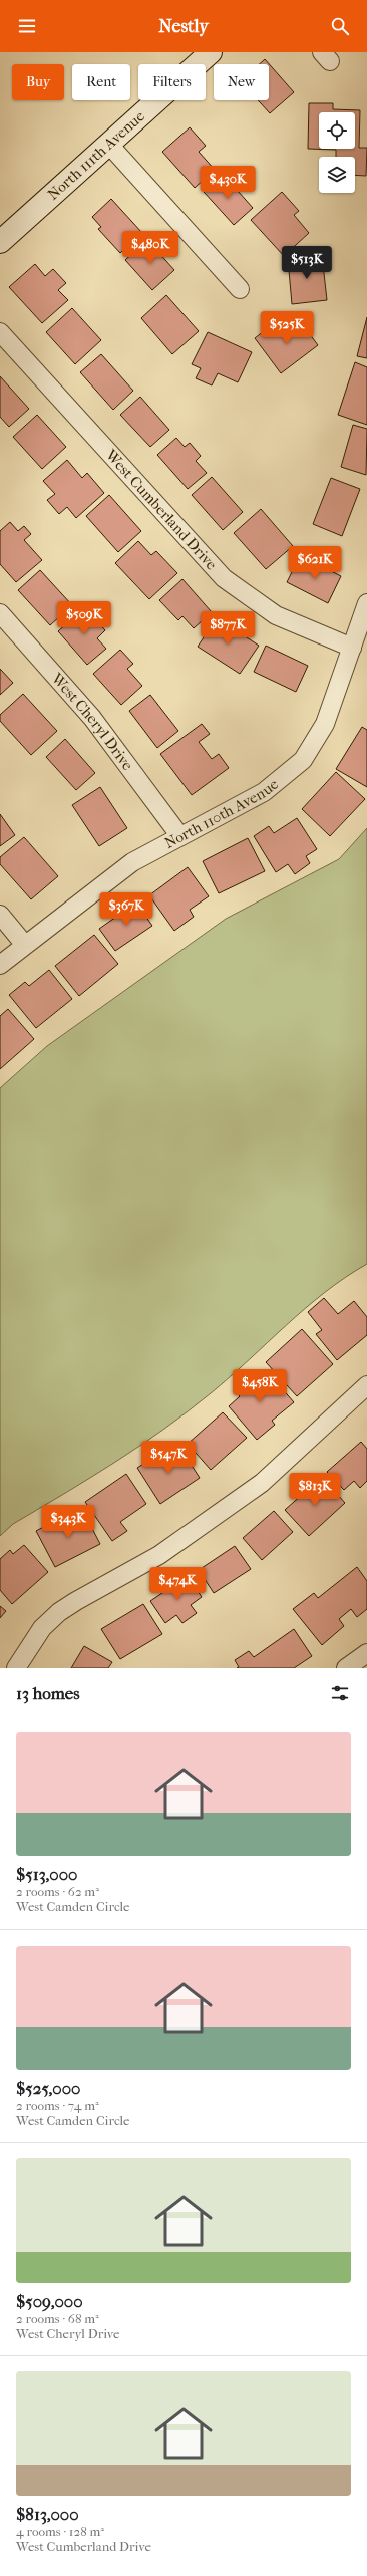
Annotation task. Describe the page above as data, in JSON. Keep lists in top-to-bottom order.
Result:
{
  "streets": {
    "street": [
      "North 111th Avenue",
      "West Cumberland Drive",
      "West Cheryl Drive",
      "North 110th Avenue"
    ]
  },
  "crossings": [
    ["West Cumberland Drive", "North 110th Avenue"],
    ["West Cheryl Drive", "North 110th Avenue"]
  ],
  "page": {
    "header": "Nestly",
    "chip": [
      "Buy",
      "Rent",
      "Filters",
      "New"
    ],
    "price": [
      "$430K",
      "$480K",
      "$513K",
      "$525K",
      "$621K",
      "$509K",
      "$877K",
      "$367K",
      "$458K",
      "$547K",
      "$813K",
      "$343K",
      "$474K"
    ],
    "heading": "13 homes",
    "list": [
      {
        "name": "$513,000",
        "note": "2 rooms · 62 m² · West Camden Circle"
      },
      {
        "name": "$525,000",
        "note": "2 rooms · 74 m² · West Camden Circle"
      },
      {
        "name": "$509,000",
        "note": "2 rooms · 68 m² · West Cheryl Drive"
      },
      {
        "name": "$813,000",
        "note": "4 rooms · 128 m² · West Cumberland Drive"
      }
    ]
  }
}
